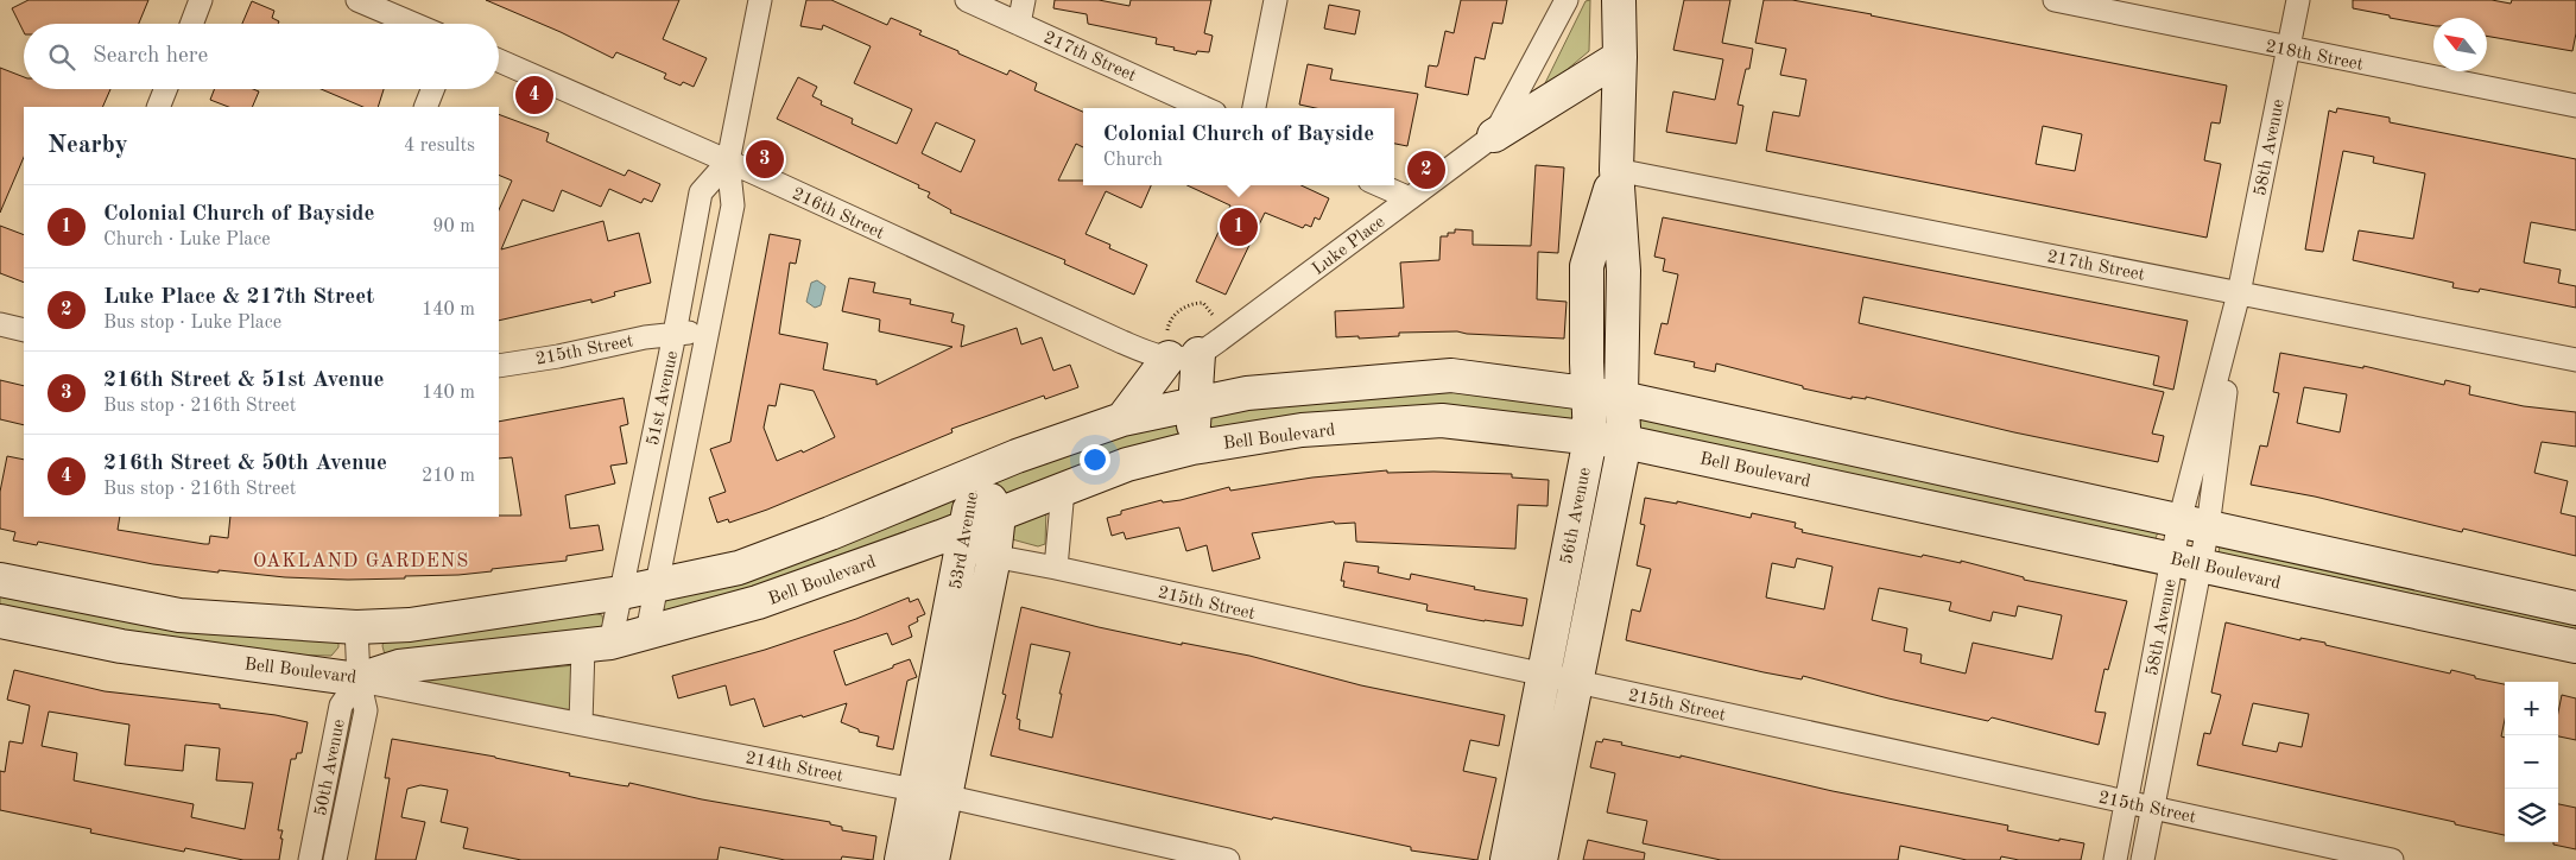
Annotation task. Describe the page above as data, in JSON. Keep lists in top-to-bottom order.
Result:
{
  "streets": {
    "street": [
      "218th Street",
      "217th Street",
      "58th Avenue",
      "216th Street",
      "Luke Place",
      "215th Street",
      "51st Avenue",
      "Bell Boulevard",
      "56th Avenue",
      "53rd Avenue",
      "214th Street",
      "50th Avenue"
    ]
  },
  "crossings": [
    ["218th Street", "58th Avenue"],
    ["217th Street", "58th Avenue"],
    ["217th Street", "56th Avenue"],
    ["58th Avenue", "215th Street"],
    ["58th Avenue", "Bell Boulevard"],
    ["216th Street", "Luke Place"],
    ["216th Street", "51st Avenue"],
    ["215th Street", "51st Avenue"],
    ["215th Street", "Bell Boulevard"],
    ["215th Street", "56th Avenue"],
    ["215th Street", "53rd Avenue"],
    ["51st Avenue", "Bell Boulevard"],
    ["51st Avenue", "214th Street"],
    ["Bell Boulevard", "56th Avenue"],
    ["Bell Boulevard", "53rd Avenue"],
    ["Bell Boulevard", "214th Street"],
    ["Bell Boulevard", "50th Avenue"],
    ["53rd Avenue", "214th Street"],
    ["214th Street", "50th Avenue"]
  ],
  "districts": ["OAKLAND GARDENS"],
  "north": "top left",
  "page": {
    "search": "Search here",
    "pins": [
      "4",
      "3",
      "2",
      "1"
    ],
    "heading": ["Nearby", "4 results"],
    "popup": ["Colonial Church of Bayside", "Church"],
    "list": [
      {
        "mark": "1",
        "name": "Colonial Church of Bayside",
        "note": "Church · Luke Place",
        "value": "90 m"
      },
      {
        "mark": "2",
        "name": "Luke Place & 217th Street",
        "note": "Bus stop · Luke Place",
        "value": "140 m"
      },
      {
        "mark": "3",
        "name": "216th Street & 51st Avenue",
        "note": "Bus stop · 216th Street",
        "value": "140 m"
      },
      {
        "mark": "4",
        "name": "216th Street & 50th Avenue",
        "note": "Bus stop · 216th Street",
        "value": "210 m"
      }
    ],
    "map_buttons": ["+", "−"]
  }
}
